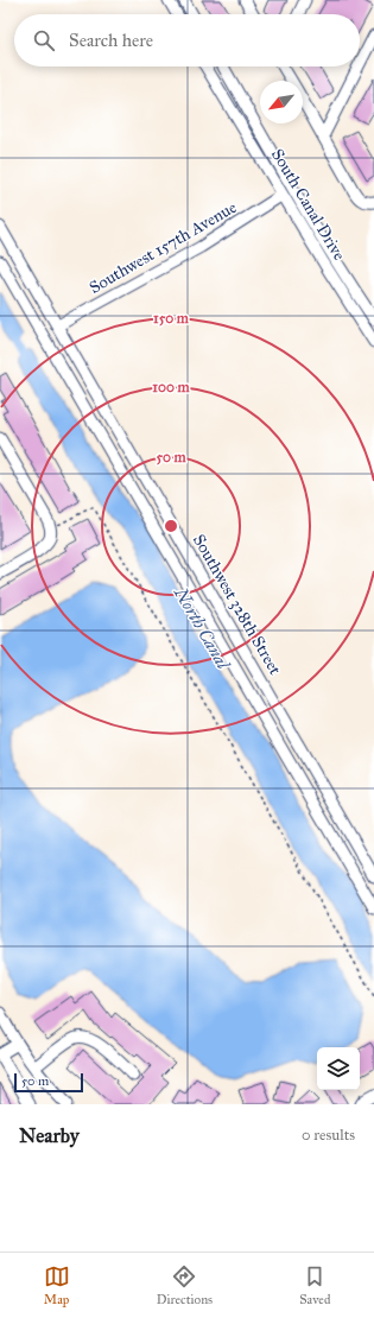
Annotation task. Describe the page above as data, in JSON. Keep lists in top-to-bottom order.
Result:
{
  "streets": {
    "street": ["South Canal Drive", "Southwest 157th Avenue", "Southwest 328th Street"]
  },
  "crossings": [
    ["South Canal Drive", "Southwest 157th Avenue"],
    ["Southwest 157th Avenue", "Southwest 328th Street"]
  ],
  "water": ["North Canal"],
  "scale_bar": "50 m",
  "north": "bottom left",
  "page": {
    "search": "Search here",
    "scale": "50 m",
    "heading": ["Nearby", "0 results"],
    "nav": ["Map", "Directions", "Saved"]
  },
  "rings": ["150 m", "100 m", "50 m"]
}
